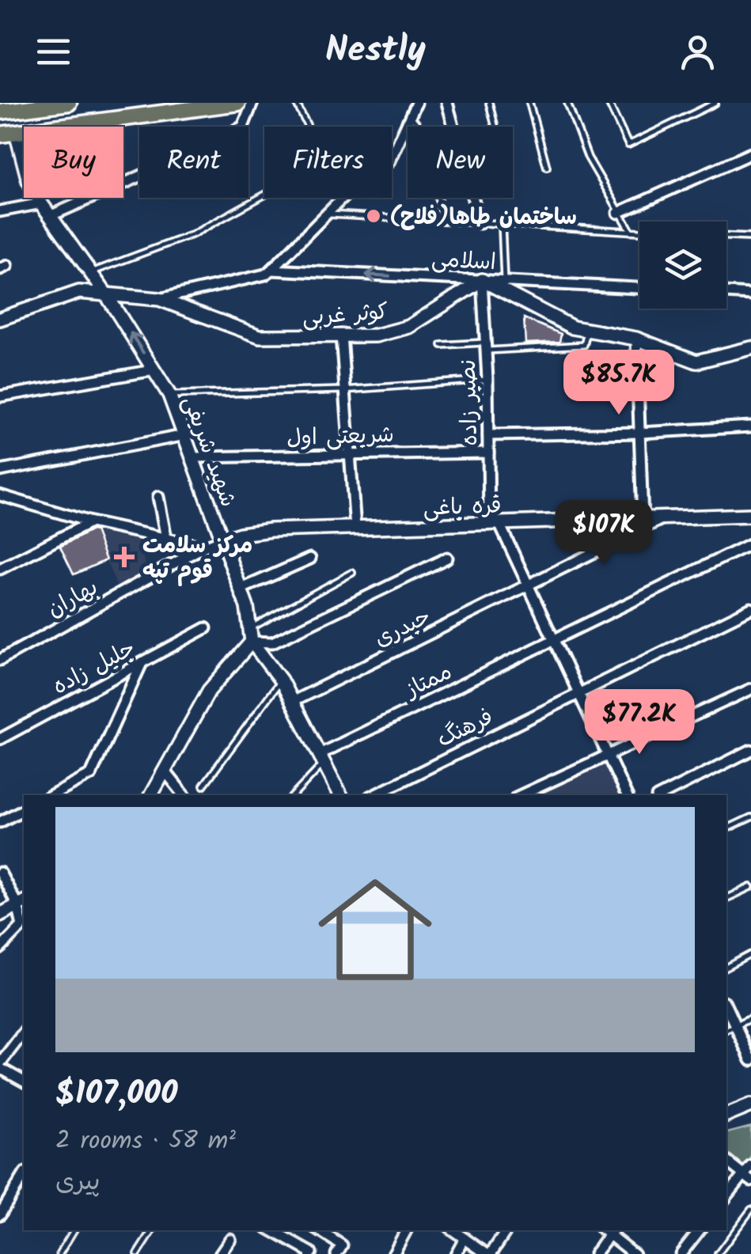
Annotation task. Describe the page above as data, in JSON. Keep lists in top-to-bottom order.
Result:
{
  "streets": {
    "street": [
      "اسلامی",
      "کوثر غربی",
      "نصیر زاده",
      "شریعتی اول",
      "شهید شریفى",
      "قره باغی",
      "بهاران",
      "حیدری",
      "جلیل زاده",
      "ممتاز",
      "فرهنگ"
    ]
  },
  "crossings": [
    ["اسلامی", "کوثر غربی"],
    ["اسلامی", "نصیر زاده"],
    ["کوثر غربی", "نصیر زاده"],
    ["کوثر غربی", "شهید شریفى"],
    ["نصیر زاده", "شریعتی اول"],
    ["نصیر زاده", "قره باغی"],
    ["شریعتی اول", "شهید شریفى"],
    ["شهید شریفى", "قره باغی"],
    ["شهید شریفى", "بهاران"],
    ["شهید شریفى", "حیدری"],
    ["شهید شریفى", "ممتاز"],
    ["قره باغی", "بهاران"],
    ["قره باغی", "حیدری"]
  ],
  "places": {
    "other": ["ساختمان طاها(فلاح)"],
    "health": ["مرکز سلامت قوم تپه"]
  },
  "page": {
    "header": "Nestly",
    "chip": [
      "Buy",
      "Rent",
      "Filters",
      "New"
    ],
    "price": ["$85.7K", "$107K", "$77.2K"],
    "list": [
      {
        "name": "$107,000",
        "note": "2 rooms · 58 m² · پیری"
      }
    ]
  }
}
